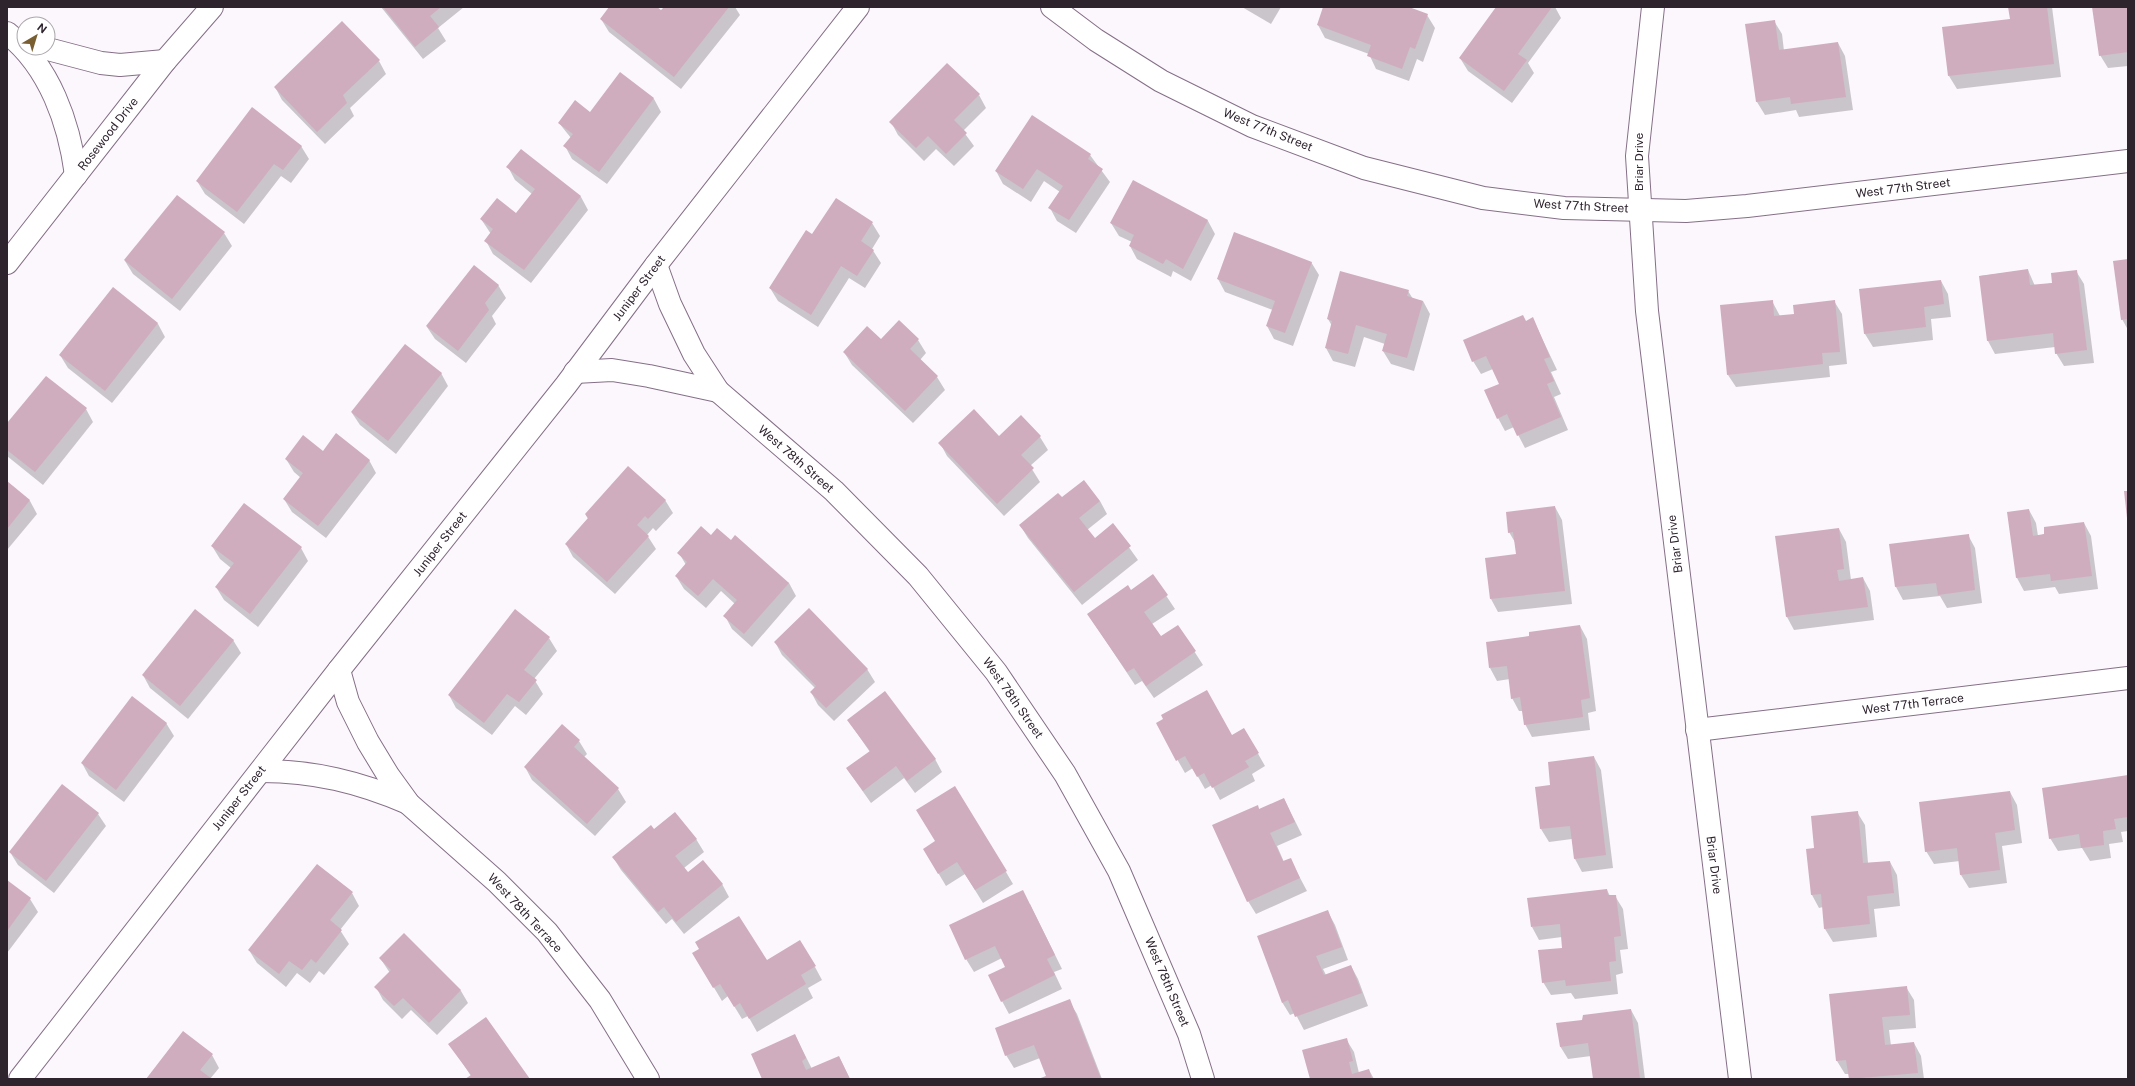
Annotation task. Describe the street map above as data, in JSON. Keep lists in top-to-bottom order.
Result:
{
  "streets": {
    "street": [
      "West 77th Street",
      "Rosewood Drive",
      "Briar Drive",
      "Juniper Street",
      "West 78th Street",
      "West 77th Terrace",
      "West 78th Terrace"
    ]
  },
  "crossings": [
    ["West 77th Street", "Briar Drive"],
    ["Briar Drive", "West 77th Terrace"],
    ["Juniper Street", "West 78th Street"],
    ["Juniper Street", "West 78th Terrace"]
  ],
  "north": "top right"
}
